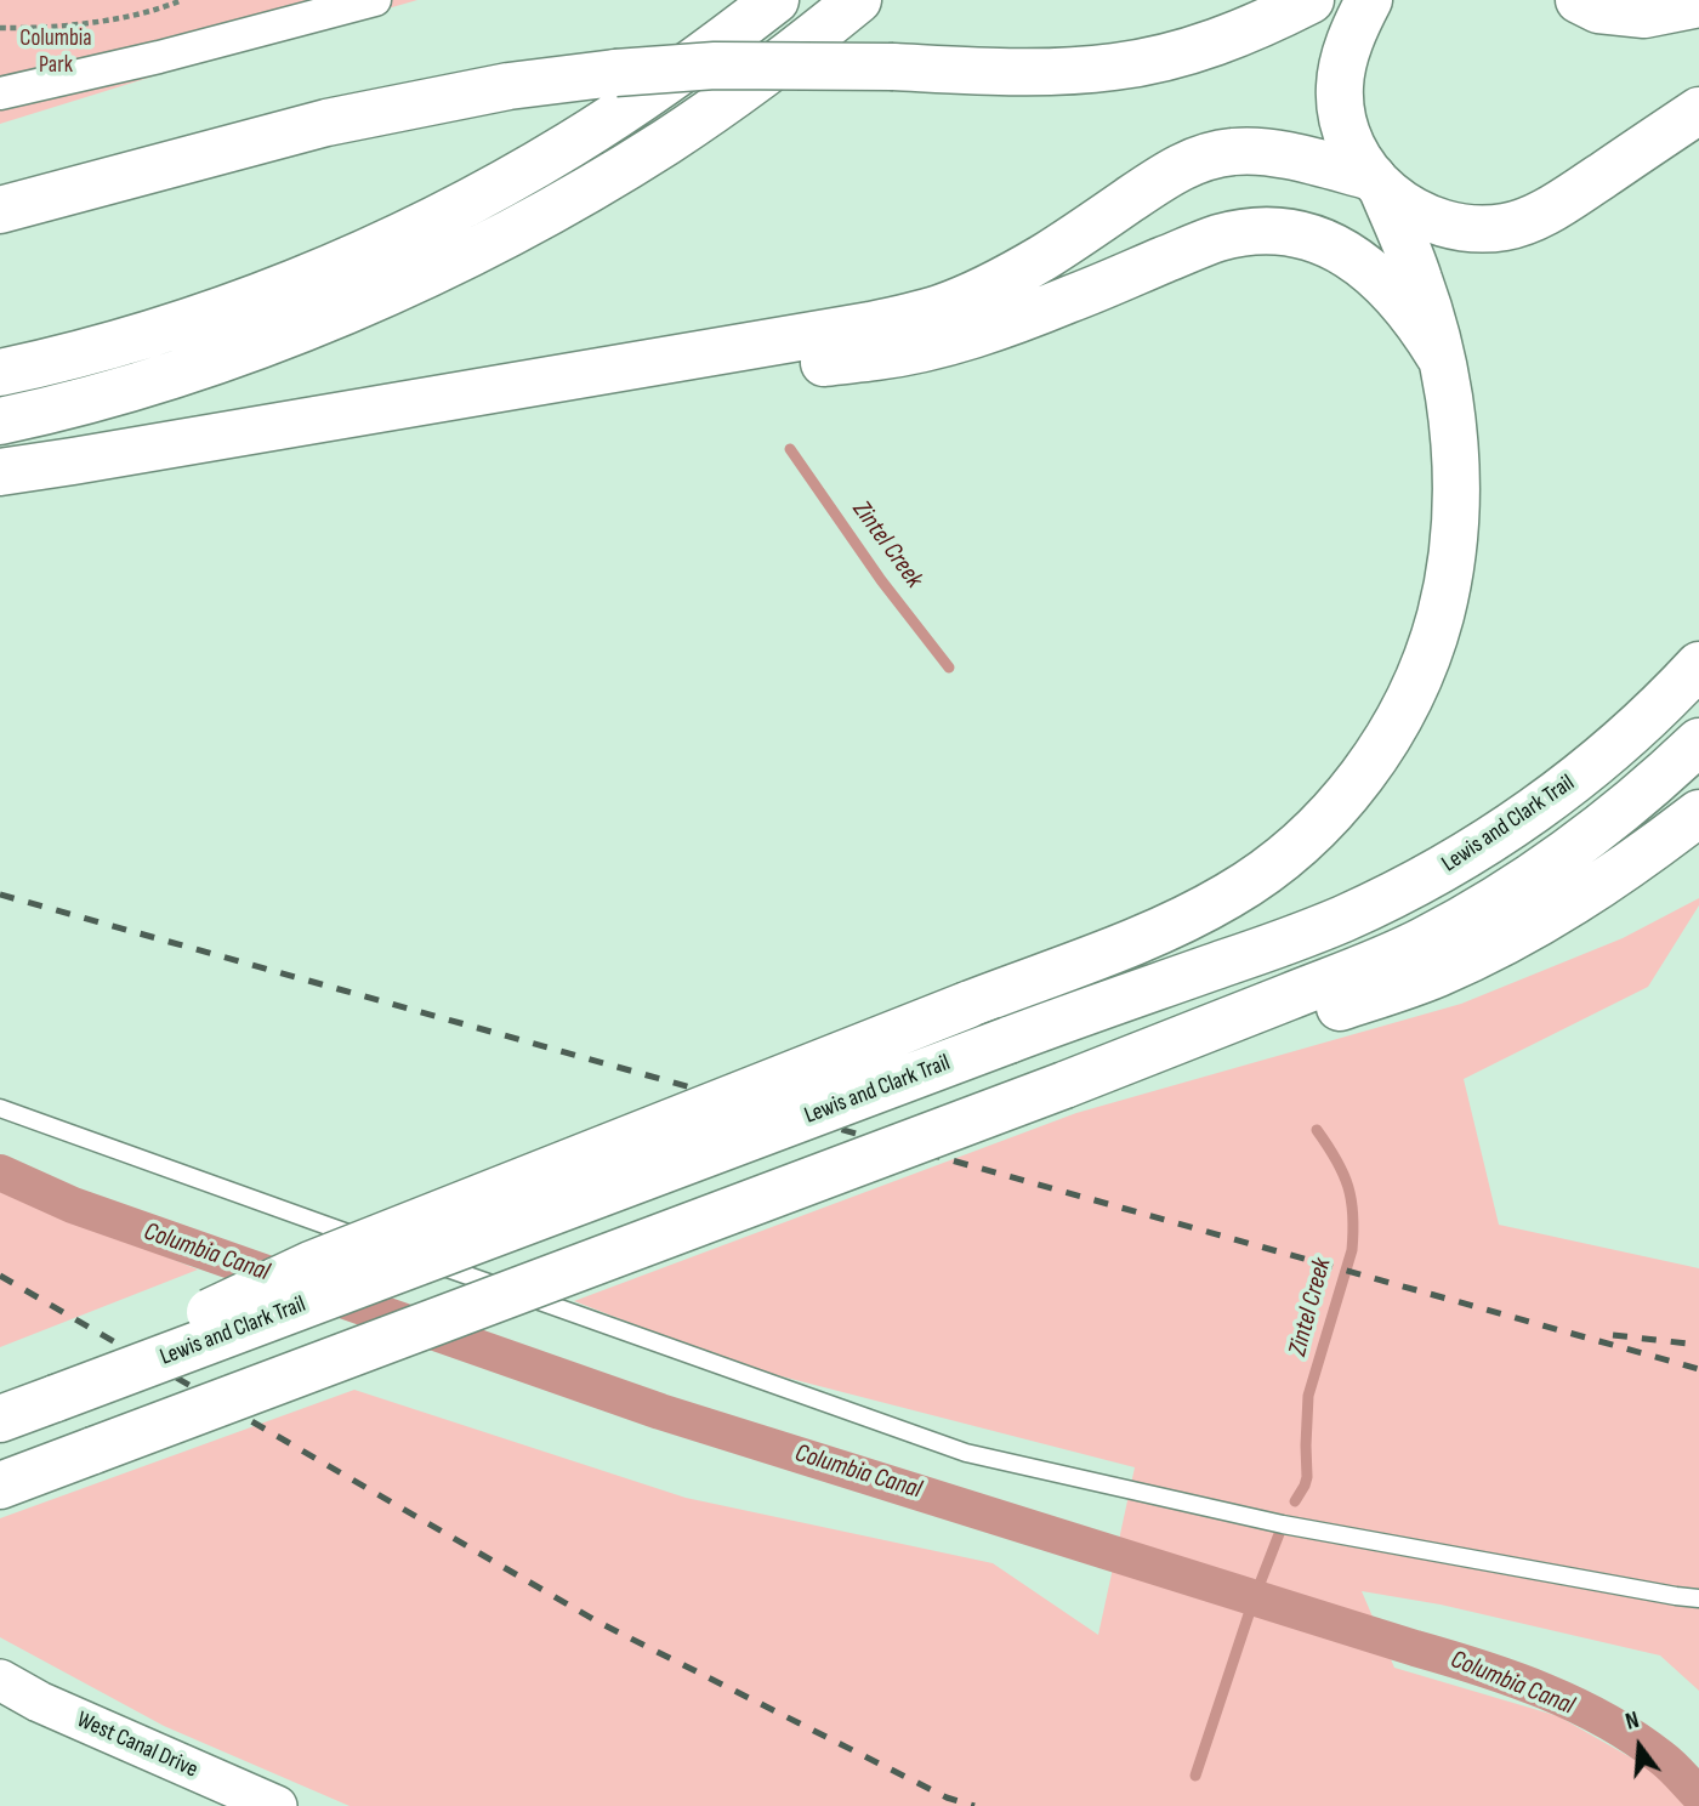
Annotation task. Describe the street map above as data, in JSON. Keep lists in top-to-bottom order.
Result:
{
  "streets": {
    "highway": ["Lewis and Clark Trail"],
    "street": ["West Canal Drive"]
  },
  "water": ["Zintel Creek", "Columbia Canal"],
  "parks": ["Columbia Park"],
  "north": "top"
}
